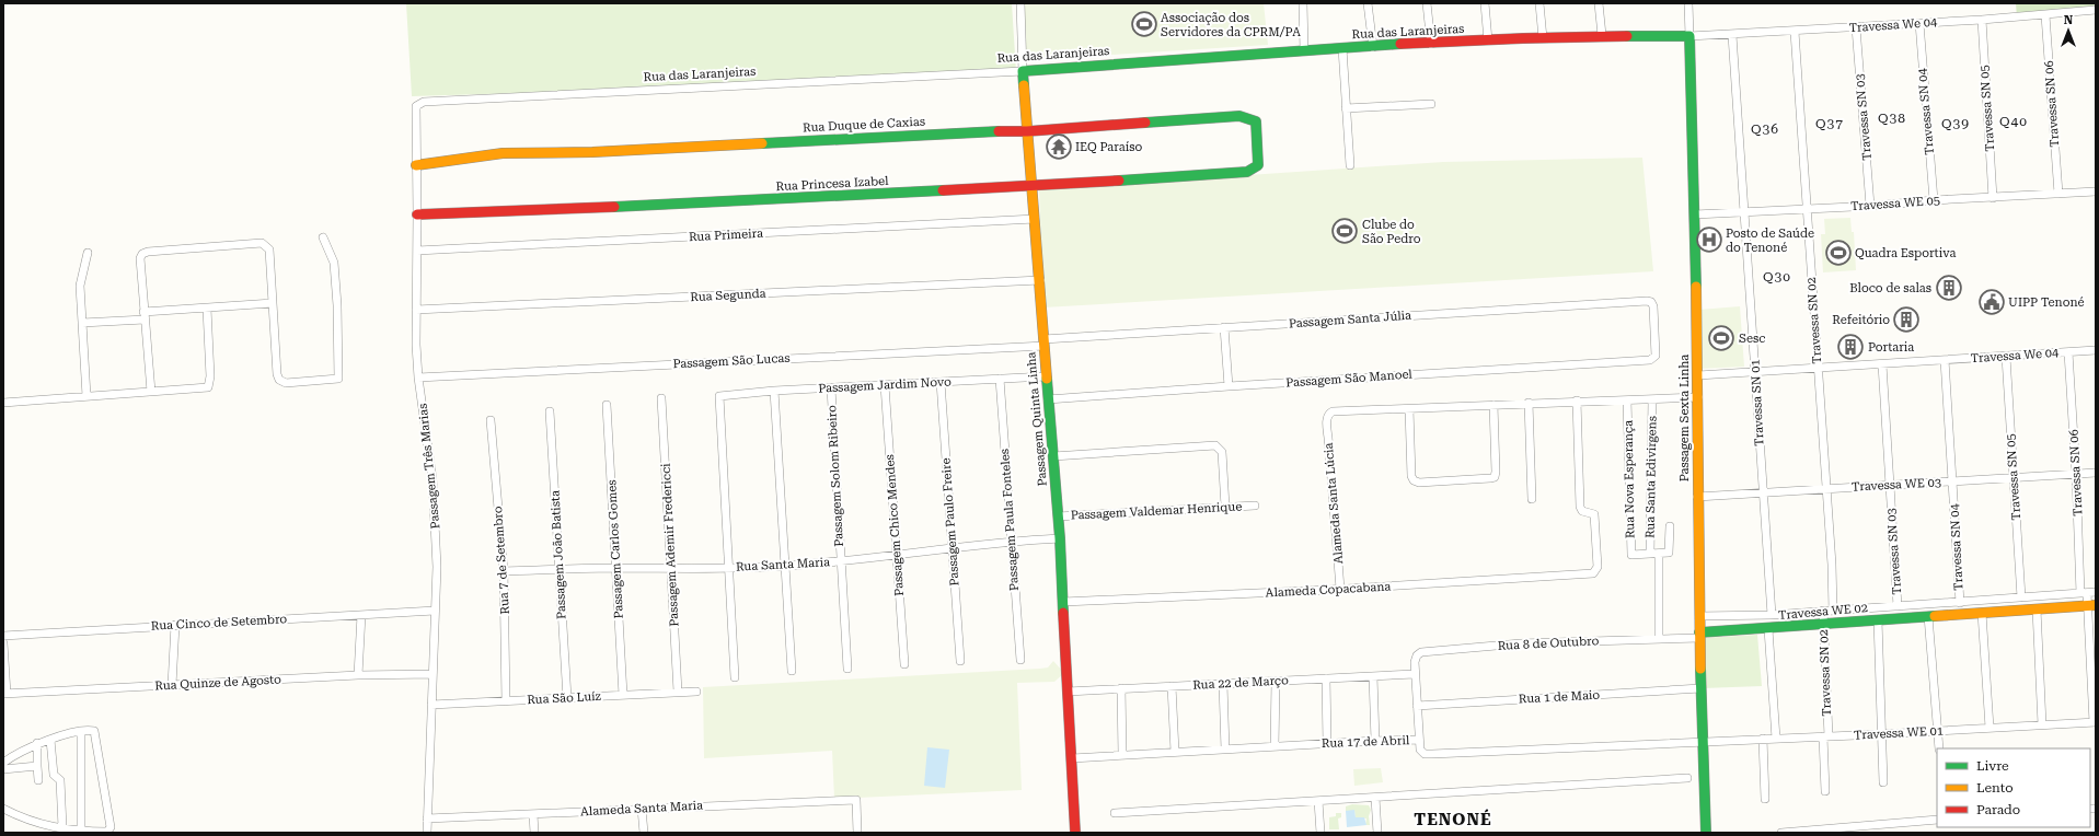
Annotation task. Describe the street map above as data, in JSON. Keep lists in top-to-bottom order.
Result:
{
  "streets": {
    "street": [
      "Travessa We 04",
      "Rua das Laranjeiras",
      "Travessa SN 06",
      "Travessa SN 05",
      "Travessa SN 04",
      "Travessa SN 03",
      "Rua Duque de Caxias",
      "Rua Princesa Izabel",
      "Travessa WE 05",
      "Rua Primeira",
      "Rua Segunda",
      "Passagem Santa Júlia",
      "Travessa SN 02",
      "Passagem São Lucas",
      "Passagem São Manoel",
      "Passagem Jardim Novo",
      "Travessa SN 01",
      "Passagem Sexta Linha",
      "Passagem Quinta Linha",
      "Passagem Três Marias",
      "Passagem Solom Ribeiro",
      "Rua Santa Edivirgens",
      "Rua Nova Esperança",
      "Travessa WE 03",
      "Alameda Santa Lúcia",
      "Passagem Valdemar Henrique",
      "Passagem Paula Fonteles",
      "Passagem Paulo Freire",
      "Passagem Chico Mendes",
      "Passagem Ademir Fredericci",
      "Passagem Carlos Gomes",
      "Passagem João Batista",
      "Rua 7 de Setembro",
      "Rua Santa Maria",
      "Alameda Copacabana",
      "Travessa WE 02",
      "Rua Cinco de Setembro",
      "Rua 8 de Outubro",
      "Rua Quinze de Agosto",
      "Rua 22 de Março",
      "Rua 1 de Maio",
      "Rua São Luíz",
      "Travessa WE 01",
      "Rua 17 de Abril",
      "Alameda Santa Maria"
    ]
  },
  "crossings": [
    ["Travessa We 04", "Rua das Laranjeiras"],
    ["Travessa We 04", "Travessa SN 06"],
    ["Travessa We 04", "Travessa SN 05"],
    ["Travessa We 04", "Travessa SN 04"],
    ["Travessa We 04", "Travessa SN 03"],
    ["Travessa We 04", "Travessa SN 02"],
    ["Travessa We 04", "Travessa SN 01"],
    ["Travessa We 04", "Passagem Sexta Linha"],
    ["Rua das Laranjeiras", "Passagem Sexta Linha"],
    ["Rua das Laranjeiras", "Passagem Quinta Linha"],
    ["Rua das Laranjeiras", "Passagem Três Marias"],
    ["Travessa SN 06", "Travessa WE 05"],
    ["Travessa SN 06", "Travessa WE 03"],
    ["Travessa SN 06", "Travessa WE 02"],
    ["Travessa SN 06", "Travessa WE 01"],
    ["Travessa SN 05", "Travessa WE 05"],
    ["Travessa SN 05", "Travessa WE 03"],
    ["Travessa SN 05", "Travessa WE 02"],
    ["Travessa SN 04", "Travessa WE 05"],
    ["Travessa SN 04", "Travessa WE 03"],
    ["Travessa SN 04", "Travessa WE 02"],
    ["Travessa SN 03", "Travessa WE 05"],
    ["Travessa SN 03", "Travessa WE 03"],
    ["Travessa SN 03", "Travessa WE 02"],
    ["Rua Duque de Caxias", "Rua Princesa Izabel"],
    ["Rua Duque de Caxias", "Passagem Quinta Linha"],
    ["Rua Duque de Caxias", "Passagem Três Marias"],
    ["Rua Princesa Izabel", "Passagem Quinta Linha"],
    ["Rua Princesa Izabel", "Passagem Três Marias"],
    ["Travessa WE 05", "Travessa SN 02"],
    ["Travessa WE 05", "Travessa SN 01"],
    ["Travessa WE 05", "Passagem Sexta Linha"],
    ["Rua Primeira", "Passagem Quinta Linha"],
    ["Rua Primeira", "Passagem Três Marias"],
    ["Rua Segunda", "Passagem Quinta Linha"],
    ["Rua Segunda", "Passagem Três Marias"],
    ["Passagem Santa Júlia", "Passagem São Lucas"],
    ["Passagem Santa Júlia", "Passagem São Manoel"],
    ["Passagem Santa Júlia", "Passagem Quinta Linha"],
    ["Travessa SN 02", "Travessa WE 03"],
    ["Travessa SN 02", "Travessa WE 02"],
    ["Travessa SN 02", "Travessa WE 01"],
    ["Passagem São Lucas", "Passagem Quinta Linha"],
    ["Passagem São Lucas", "Passagem Três Marias"],
    ["Passagem São Manoel", "Passagem Quinta Linha"],
    ["Passagem Jardim Novo", "Passagem Quinta Linha"],
    ["Passagem Jardim Novo", "Passagem Solom Ribeiro"],
    ["Passagem Jardim Novo", "Passagem Paula Fonteles"],
    ["Passagem Jardim Novo", "Passagem Paulo Freire"],
    ["Passagem Jardim Novo", "Passagem Chico Mendes"],
    ["Passagem Jardim Novo", "Rua Santa Maria"],
    ["Travessa SN 01", "Travessa WE 03"],
    ["Travessa SN 01", "Travessa WE 02"],
    ["Passagem Sexta Linha", "Travessa WE 03"],
    ["Passagem Sexta Linha", "Travessa WE 02"],
    ["Passagem Sexta Linha", "Rua 8 de Outubro"],
    ["Passagem Sexta Linha", "Rua 1 de Maio"],
    ["Passagem Sexta Linha", "Travessa WE 01"],
    ["Passagem Sexta Linha", "Rua 17 de Abril"],
    ["Passagem Quinta Linha", "Passagem Valdemar Henrique"],
    ["Passagem Quinta Linha", "Rua Santa Maria"],
    ["Passagem Quinta Linha", "Alameda Copacabana"],
    ["Passagem Quinta Linha", "Rua 22 de Março"],
    ["Passagem Quinta Linha", "Rua 17 de Abril"],
    ["Passagem Três Marias", "Rua Cinco de Setembro"],
    ["Passagem Três Marias", "Rua Quinze de Agosto"],
    ["Passagem Três Marias", "Rua São Luíz"],
    ["Passagem Três Marias", "Alameda Santa Maria"],
    ["Passagem Solom Ribeiro", "Rua Santa Maria"],
    ["Rua Santa Edivirgens", "Rua Nova Esperança"],
    ["Alameda Santa Lúcia", "Alameda Copacabana"],
    ["Passagem Paula Fonteles", "Rua Santa Maria"],
    ["Passagem Paulo Freire", "Rua Santa Maria"],
    ["Passagem Chico Mendes", "Rua Santa Maria"],
    ["Passagem Ademir Fredericci", "Rua Santa Maria"],
    ["Passagem Ademir Fredericci", "Rua São Luíz"],
    ["Passagem Carlos Gomes", "Rua Santa Maria"],
    ["Passagem Carlos Gomes", "Rua São Luíz"],
    ["Passagem João Batista", "Rua Santa Maria"],
    ["Passagem João Batista", "Rua São Luíz"],
    ["Rua 7 de Setembro", "Rua Santa Maria"],
    ["Rua 7 de Setembro", "Rua São Luíz"],
    ["Travessa WE 02", "Rua 8 de Outubro"],
    ["Rua 8 de Outubro", "Rua 22 de Março"],
    ["Travessa WE 01", "Rua 17 de Abril"]
  ],
  "districts": [
    "Q38",
    "Q40",
    "Q37",
    "Q39",
    "Q36",
    "Q30",
    "TENONÉ"
  ],
  "places": {
    "sports": [
      "Associação dos Servidores da CPRM/PA",
      "Clube do São Pedro",
      "Quadra Esportiva",
      "Sesc"
    ],
    "temple": ["IEQ Paraíso"],
    "hospital": ["Posto de Saúde do Tenoné"],
    "building": ["Bloco de salas", "Refeitório", "Portaria"],
    "public building": ["UIPP Tenoné"]
  },
  "legend": ["Livre", "Lento", "Parado"],
  "north": "top"
}
